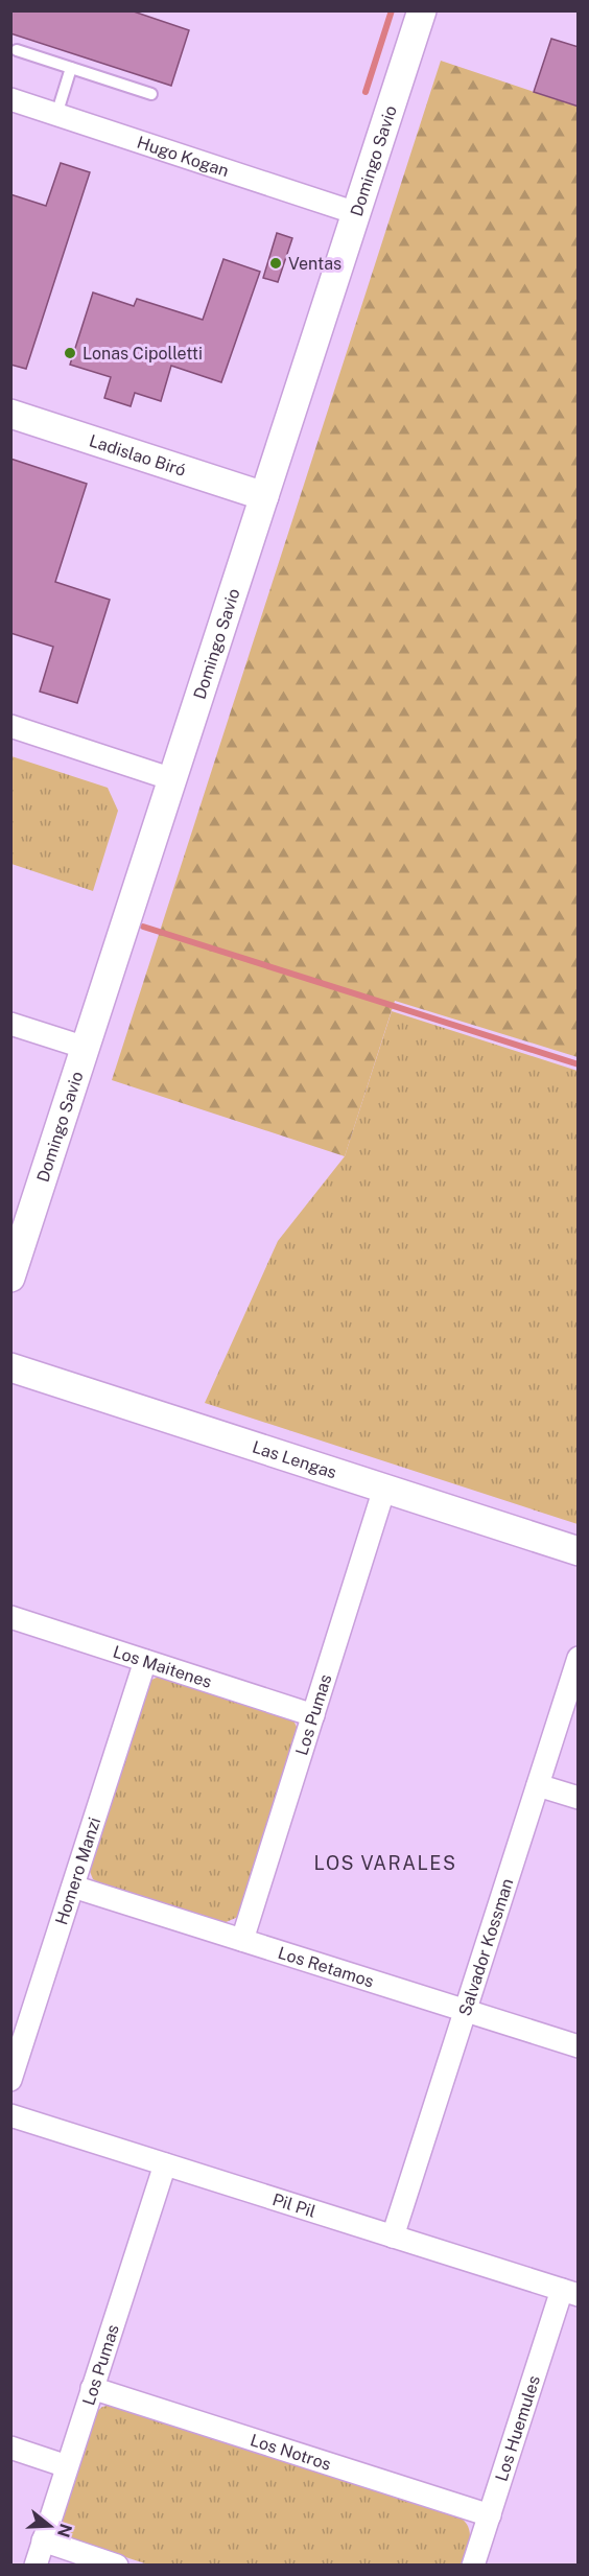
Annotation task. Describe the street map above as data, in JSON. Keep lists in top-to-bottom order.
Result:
{
  "streets": {
    "street": [
      "Hugo Kogan",
      "Domingo Savio",
      "Ladislao Biró",
      "Las Lengas",
      "Los Maitenes",
      "Los Pumas",
      "Homero Manzi",
      "Salvador Kossman",
      "Los Retamos",
      "Pil Pil",
      "Los Huemules",
      "Los Notros"
    ]
  },
  "crossings": [
    ["Hugo Kogan", "Domingo Savio"],
    ["Domingo Savio", "Ladislao Biró"],
    ["Las Lengas", "Los Pumas"],
    ["Los Maitenes", "Los Pumas"],
    ["Los Maitenes", "Homero Manzi"],
    ["Los Pumas", "Los Retamos"],
    ["Los Pumas", "Pil Pil"],
    ["Los Pumas", "Los Notros"],
    ["Homero Manzi", "Los Retamos"],
    ["Salvador Kossman", "Los Retamos"],
    ["Salvador Kossman", "Pil Pil"],
    ["Pil Pil", "Los Huemules"],
    ["Los Huemules", "Los Notros"]
  ],
  "districts": ["LOS VARALES"],
  "places": ["Ventas", "Lonas Cipolletti"],
  "north": "right"
}
